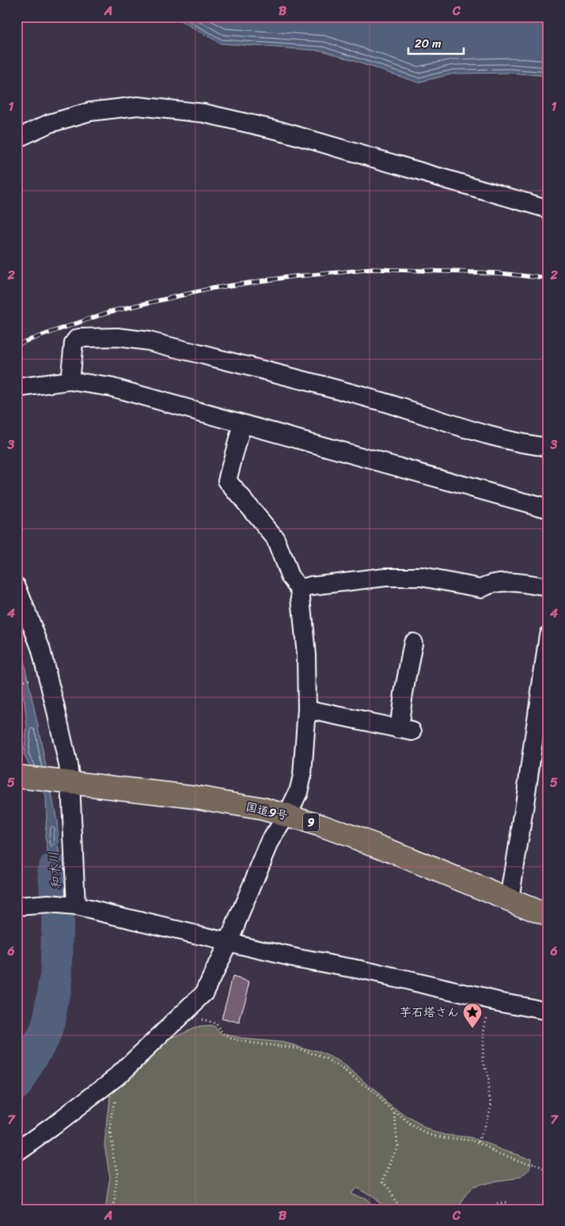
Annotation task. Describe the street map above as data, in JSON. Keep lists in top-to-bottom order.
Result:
{
  "streets": {
    "highway": ["国道9号", "9"]
  },
  "water": ["和木川"],
  "places": {
    "place": ["芋石塔さん"]
  },
  "scale_bar": "20 m",
  "grid": {
    "columns": ["A", "B", "C"],
    "rows": [
      "1",
      "2",
      "3",
      "4",
      "5",
      "6",
      "7"
    ]
  }
}
